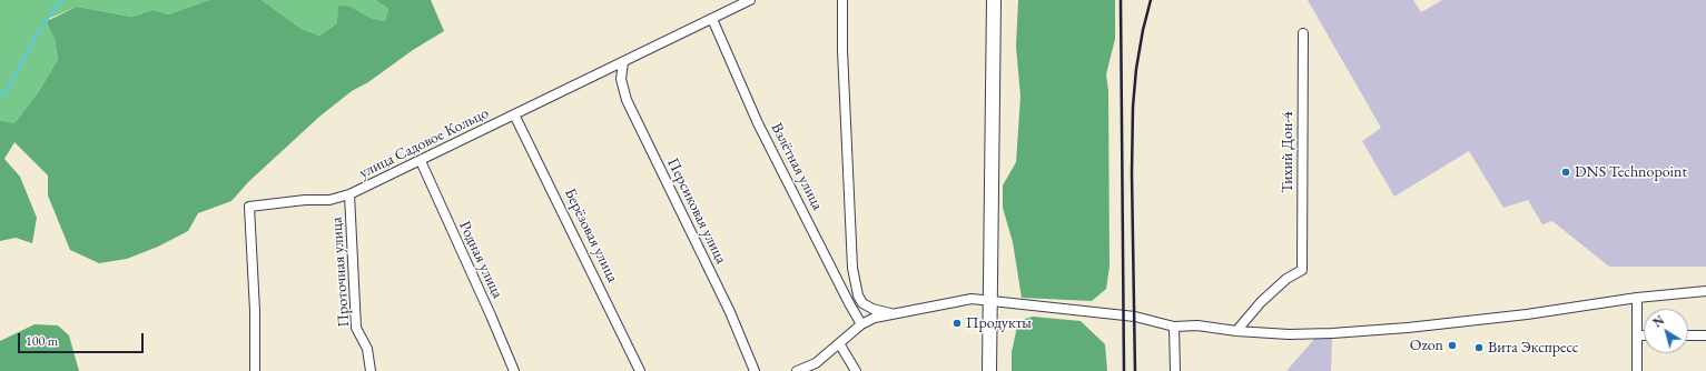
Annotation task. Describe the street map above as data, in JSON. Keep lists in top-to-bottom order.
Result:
{
  "streets": {
    "street": [
      "улица Садовое Кольцо",
      "Тихий Дон-4",
      "Взлётная улица",
      "Персиковая улица",
      "Берёзовая улица",
      "Родная улица",
      "Проточная улица"
    ]
  },
  "crossings": [
    ["улица Садовое Кольцо", "Взлётная улица"],
    ["улица Садовое Кольцо", "Персиковая улица"],
    ["улица Садовое Кольцо", "Берёзовая улица"],
    ["улица Садовое Кольцо", "Родная улица"],
    ["улица Садовое Кольцо", "Проточная улица"]
  ],
  "places": [
    "DNS Technopoint",
    "Продукты",
    "Ozon",
    "Вита Экспресс"
  ],
  "scale_bar": "100 m",
  "north": "top left"
}
